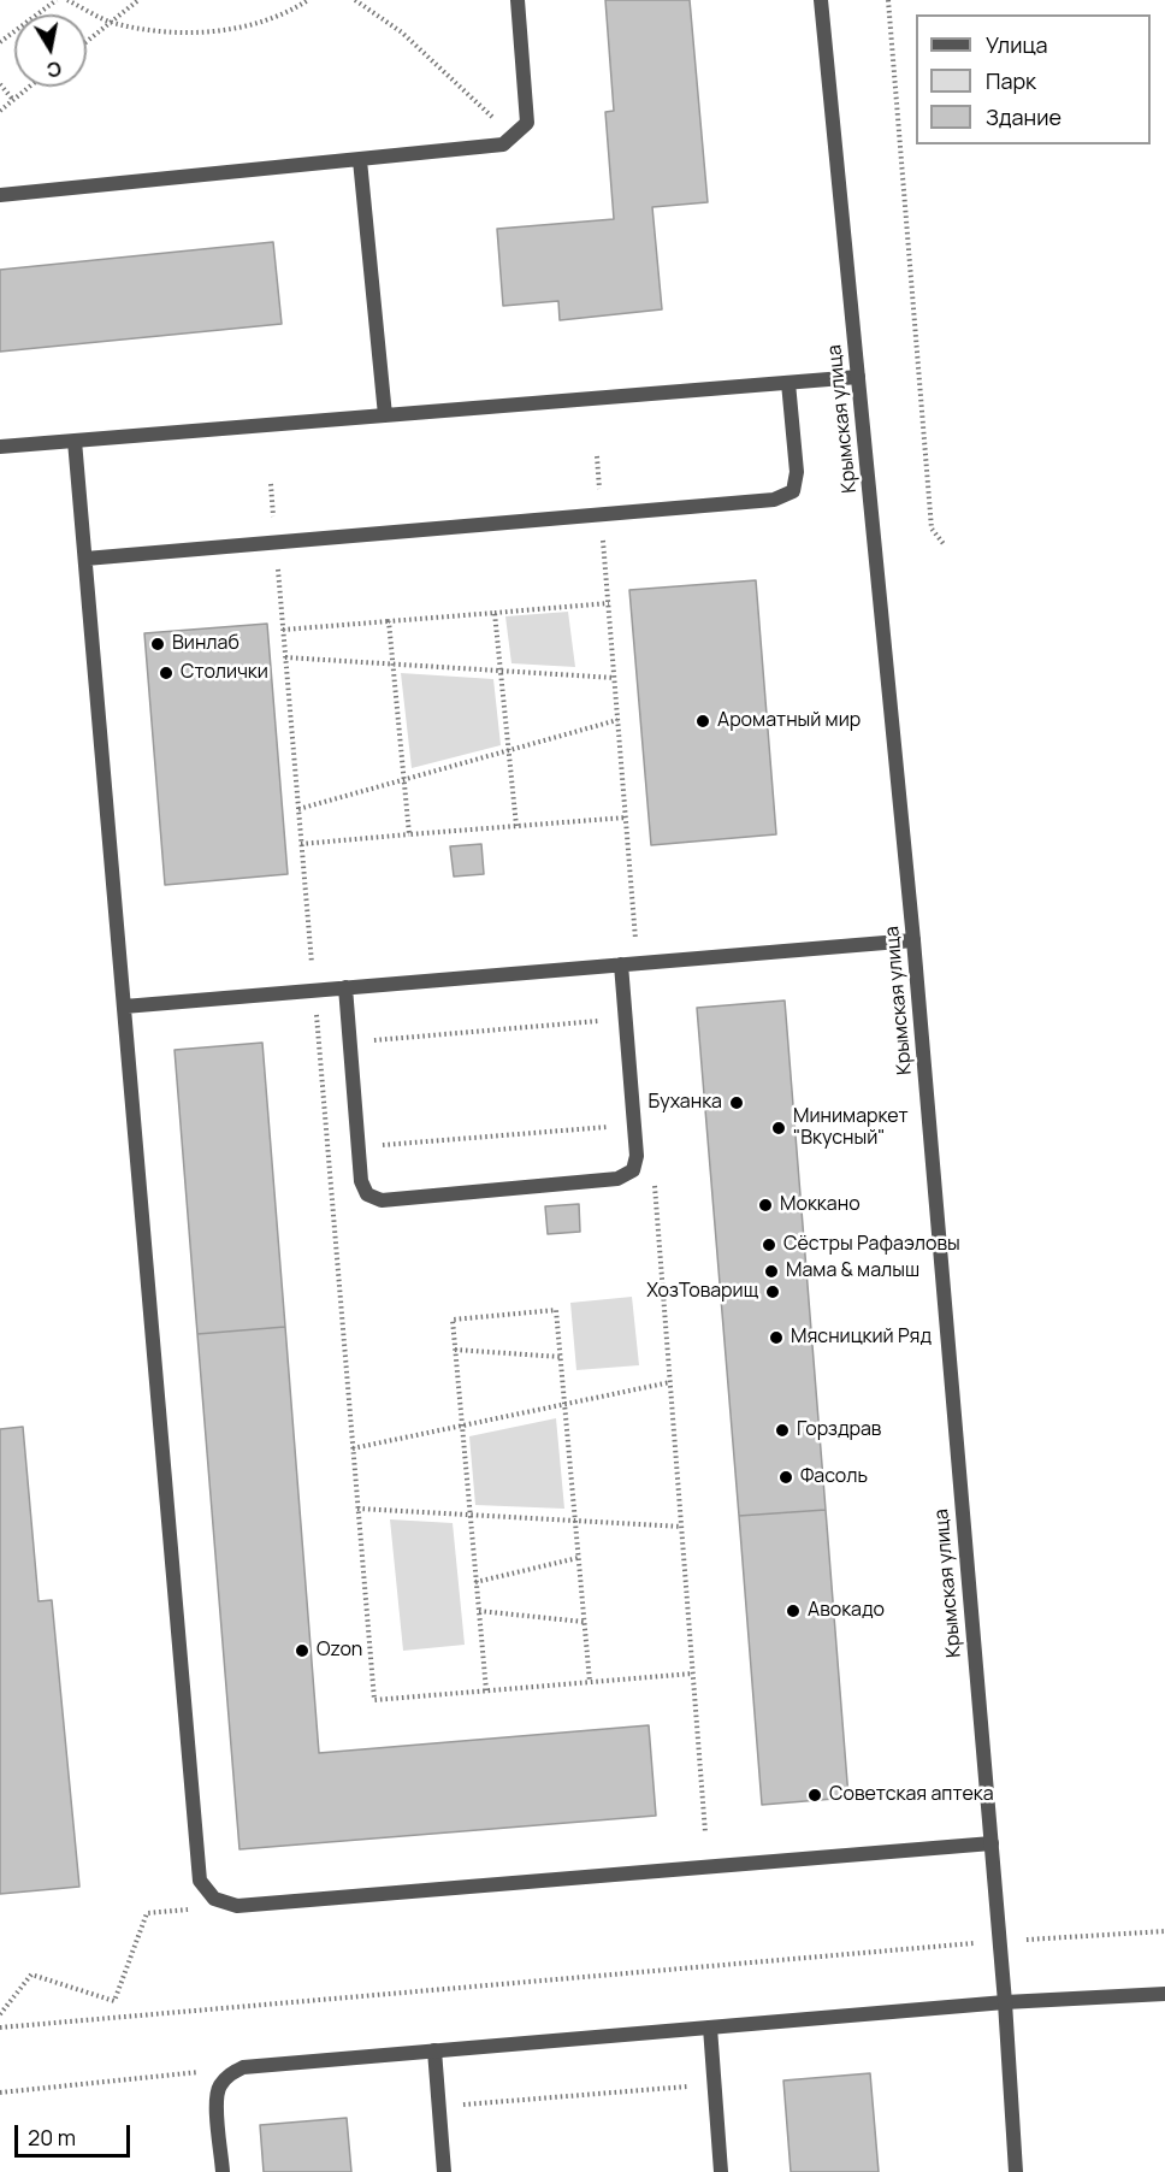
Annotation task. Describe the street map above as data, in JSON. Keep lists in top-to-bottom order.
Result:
{
  "streets": {
    "street": ["Крымская улица"]
  },
  "places": [
    "Винлаб",
    "Столички",
    "Ароматный мир",
    "Буханка",
    "Минимаркет \"Вкусный\"",
    "Моккано",
    "Сёстры Рафаэловы",
    "Мама & малыш",
    "ХозТоварищ",
    "Мясницкий Ряд",
    "Горздрав",
    "Фасоль",
    "Авокадо",
    "Ozon",
    "Советская аптека"
  ],
  "legend": ["Улица", "Парк", "Здание"],
  "scale_bar": "20 m",
  "north": "bottom"
}
